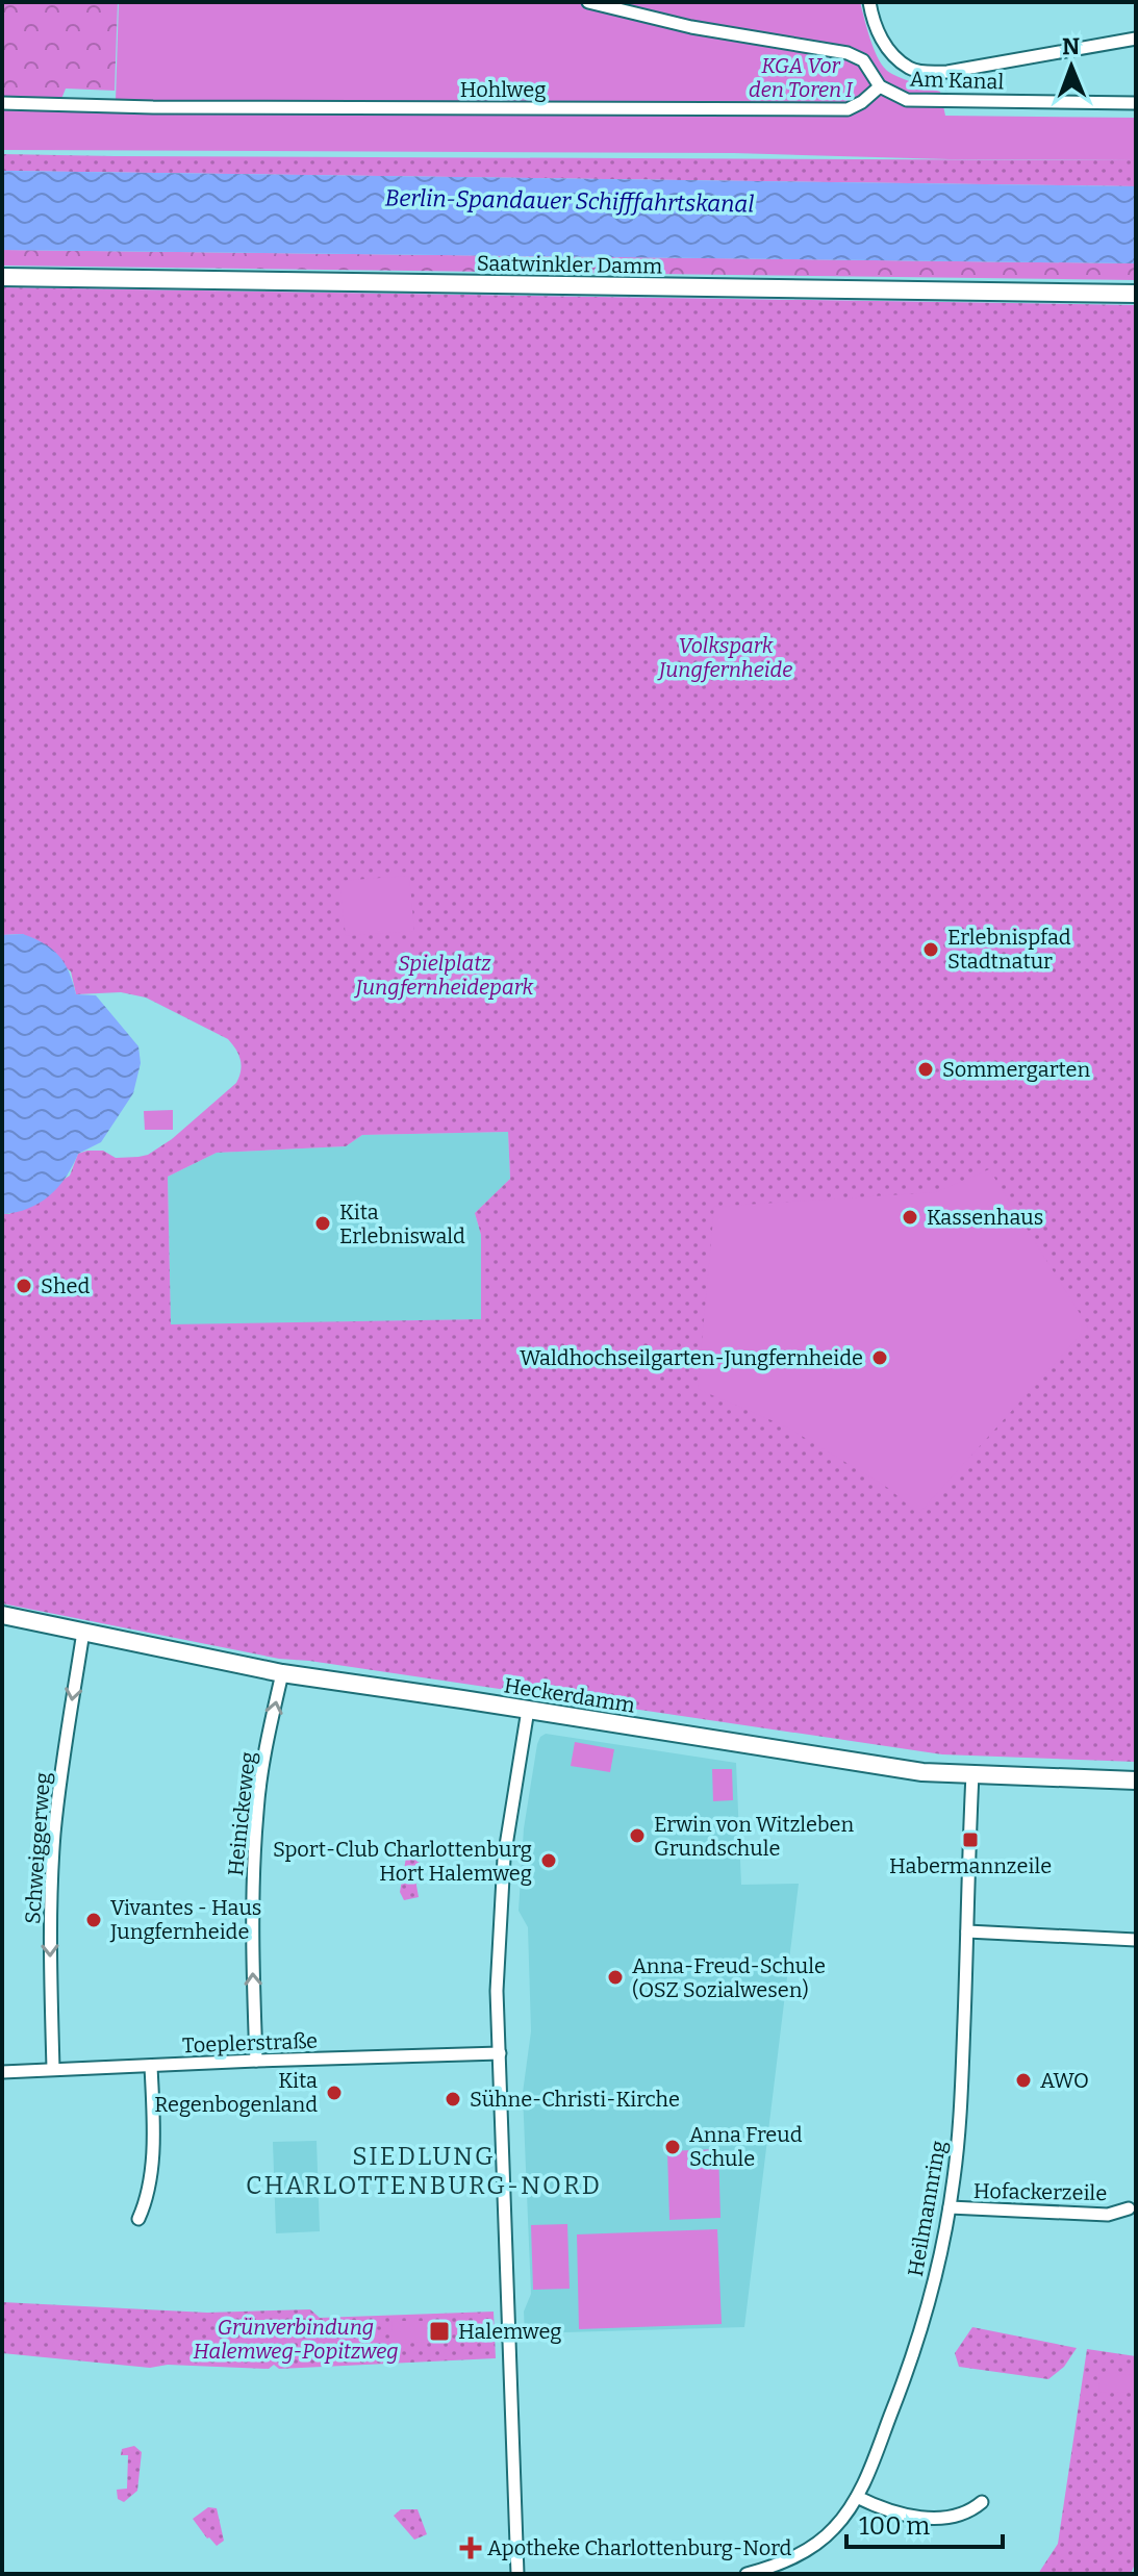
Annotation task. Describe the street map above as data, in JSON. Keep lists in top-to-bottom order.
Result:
{
  "streets": {
    "street": [
      "Am Kanal",
      "Hohlweg",
      "Saatwinkler Damm",
      "Heckerdamm",
      "Heinickeweg",
      "Schweiggerweg",
      "Toeplerstraße",
      "Hofackerzeile",
      "Heilmannring"
    ]
  },
  "crossings": [
    ["Am Kanal", "Hohlweg"],
    ["Heckerdamm", "Heinickeweg"],
    ["Heckerdamm", "Schweiggerweg"],
    ["Heckerdamm", "Heilmannring"],
    ["Heinickeweg", "Toeplerstraße"],
    ["Schweiggerweg", "Toeplerstraße"],
    ["Hofackerzeile", "Heilmannring"]
  ],
  "one_way": ["Heinickeweg", "Schweiggerweg"],
  "districts": ["SIEDLUNG CHARLOTTENBURG-NORD"],
  "water": ["Berlin-Spandauer Schifffahrtskanal"],
  "parks": [
    "KGA Vor den Toren I",
    "Volkspark Jungfernheide",
    "Spielplatz Jungfernheidepark",
    "Grünverbindung Halemweg-Popitzweg"
  ],
  "places": {
    "other": [
      "Erlebnispfad Stadtnatur",
      "Sommergarten",
      "Kassenhaus",
      "Kita Erlebniswald",
      "Shed",
      "Waldhochseilgarten-Jungfernheide",
      "Erwin von Witzleben Grundschule",
      "Sport-Club Charlottenburg Hort Halemweg",
      "Vivantes - Haus Jungfernheide",
      "Anna-Freud-Schule (OSZ Sozialwesen)",
      "AWO",
      "Kita Regenbogenland",
      "Sühne-Christi-Kirche",
      "Anna Freud Schule"
    ],
    "transit": ["Habermannzeile", "Halemweg"],
    "health": ["Apotheke Charlottenburg-Nord"]
  },
  "scale_bar": "100 m",
  "north": "top"
}
